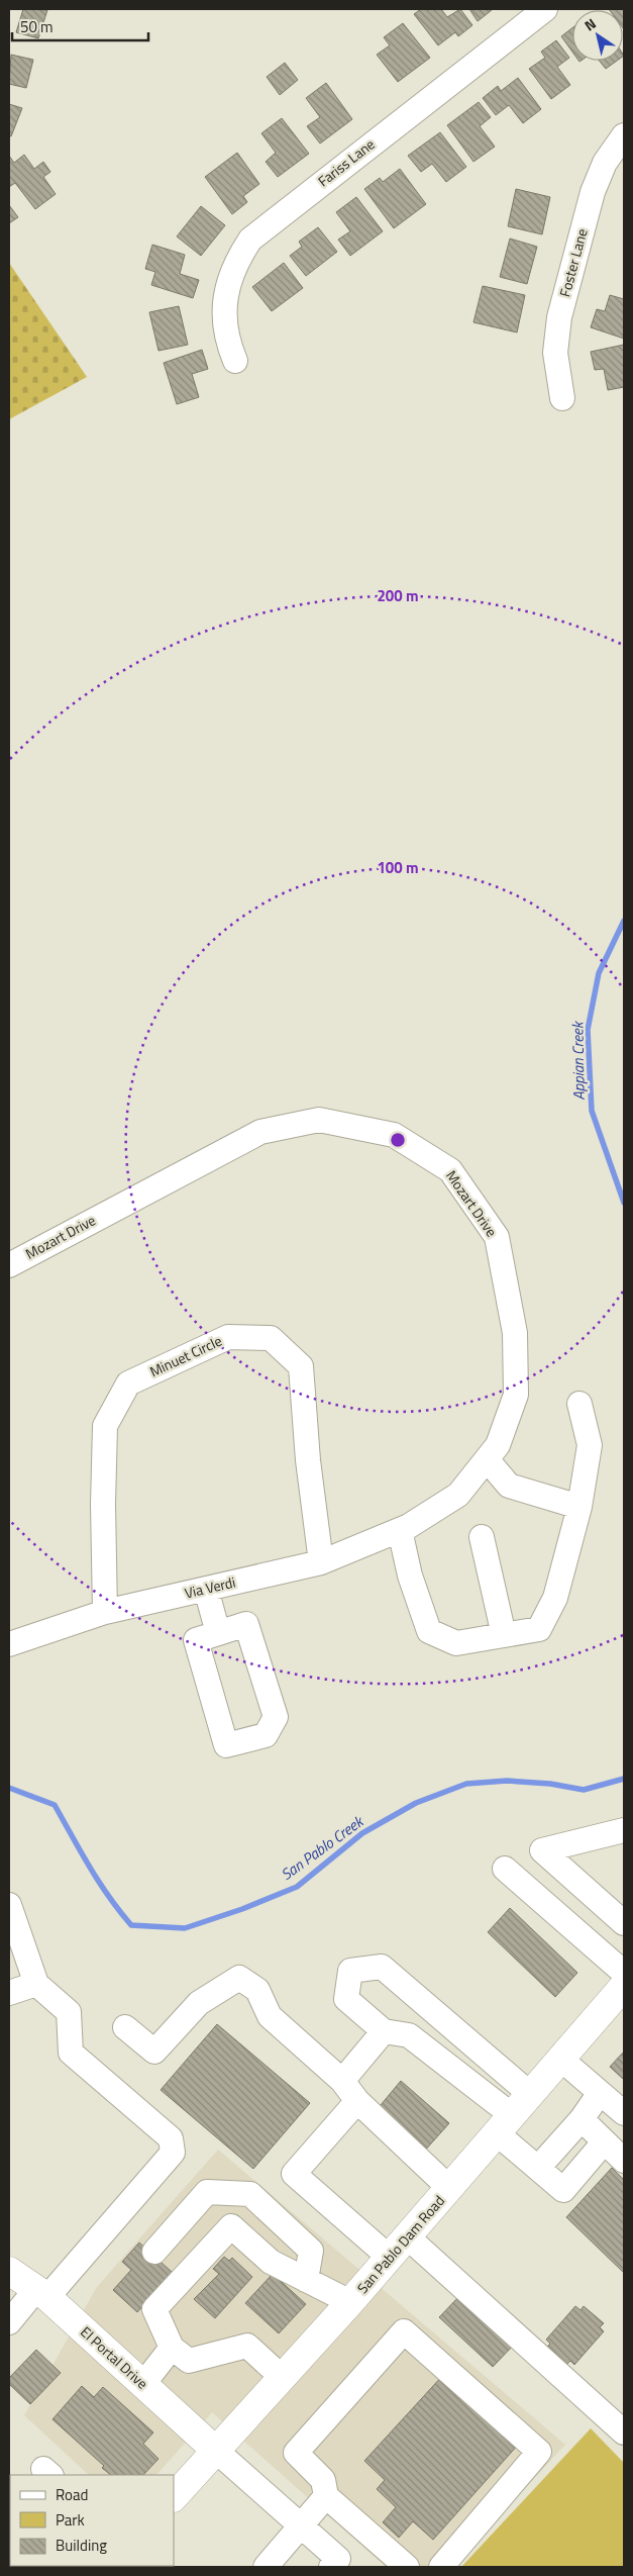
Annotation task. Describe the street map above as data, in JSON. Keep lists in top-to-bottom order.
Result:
{
  "streets": {
    "main road": ["San Pablo Dam Road", "El Portal Drive"],
    "street": [
      "Fariss Lane",
      "Foster Lane",
      "Mozart Drive",
      "Minuet Circle",
      "Via Verdi"
    ]
  },
  "crossings": [
    ["Mozart Drive", "Via Verdi"],
    ["Minuet Circle", "Via Verdi"],
    ["San Pablo Dam Road", "El Portal Drive"]
  ],
  "water": ["Appian Creek", "San Pablo Creek"],
  "legend": ["Road", "Park", "Building"],
  "scale_bar": "50 m",
  "north": "top left",
  "rings": ["200 m", "100 m"]
}
